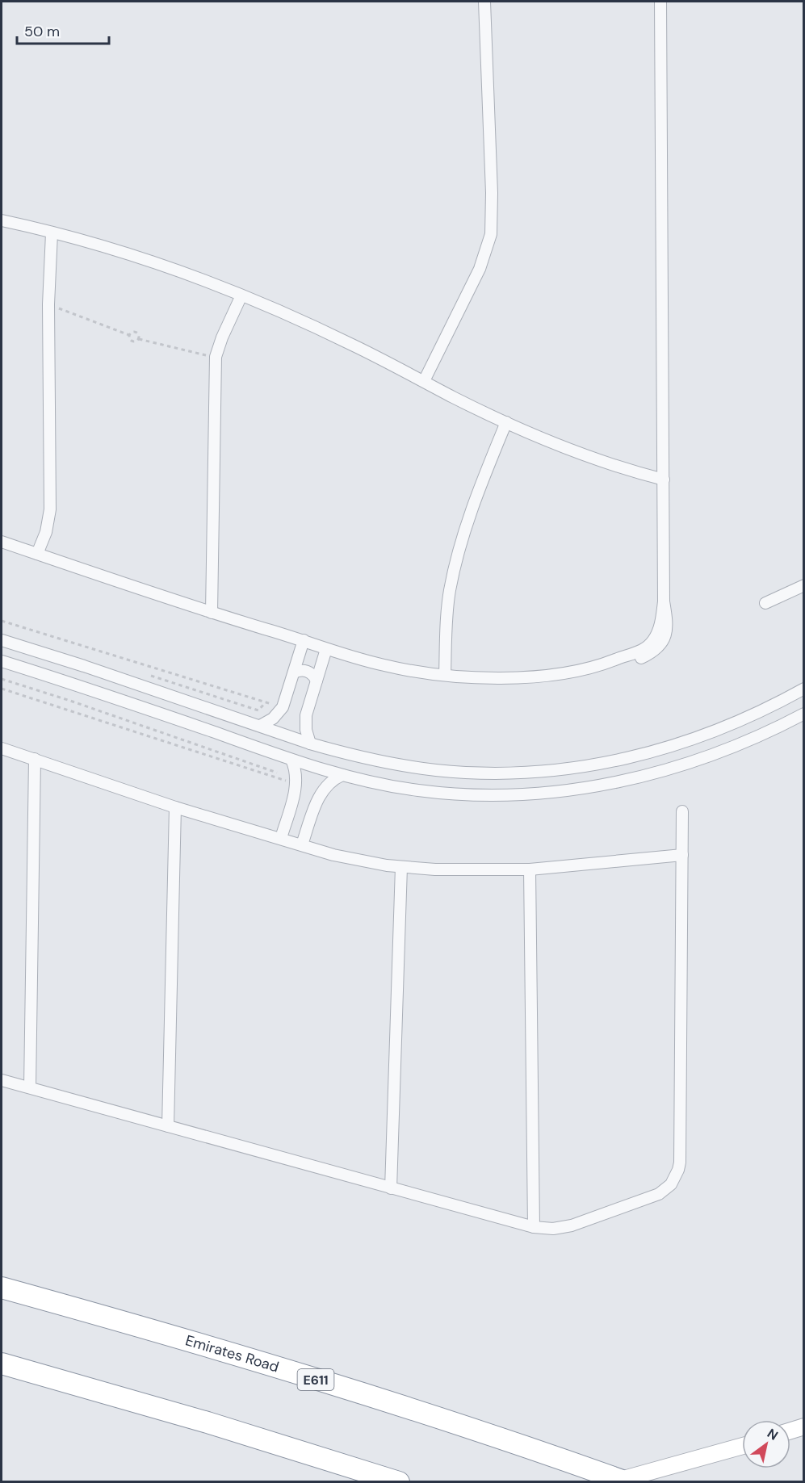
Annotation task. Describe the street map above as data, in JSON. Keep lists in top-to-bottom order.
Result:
{
  "streets": {
    "highway": ["Emirates Road", "E611"]
  },
  "scale_bar": "50 m",
  "north": "top right"
}
